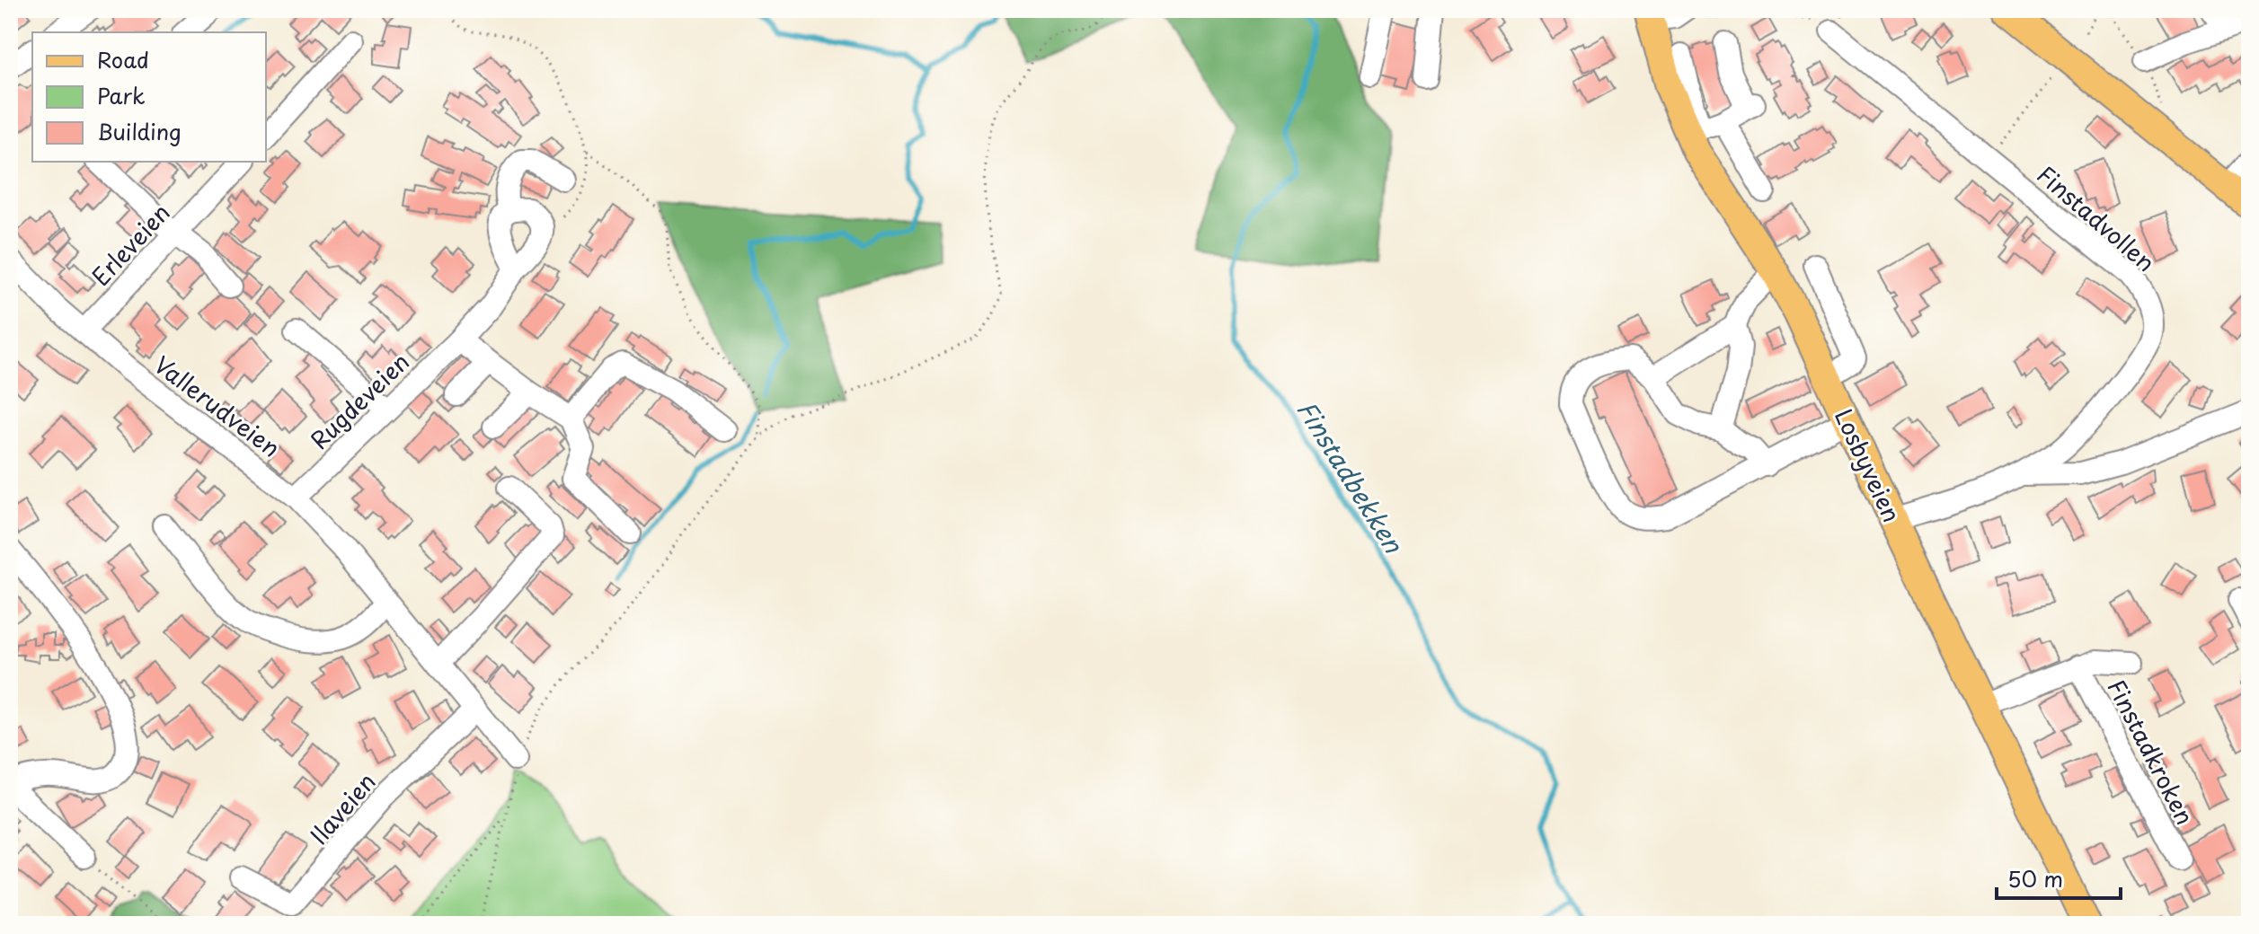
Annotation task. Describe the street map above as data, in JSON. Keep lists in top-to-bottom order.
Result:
{
  "streets": {
    "main road": ["Losbyveien"],
    "street": [
      "Finstadvollen",
      "Erleveien",
      "Rugdeveien",
      "Vallerudveien",
      "Finstadkroken",
      "Ilaveien"
    ]
  },
  "crossings": [
    ["Finstadvollen", "Losbyveien"],
    ["Erleveien", "Vallerudveien"],
    ["Rugdeveien", "Vallerudveien"],
    ["Vallerudveien", "Ilaveien"],
    ["Losbyveien", "Finstadkroken"]
  ],
  "water": ["Finstadbekken"],
  "legend": ["Road", "Park", "Building"],
  "scale_bar": "50 m"
}
